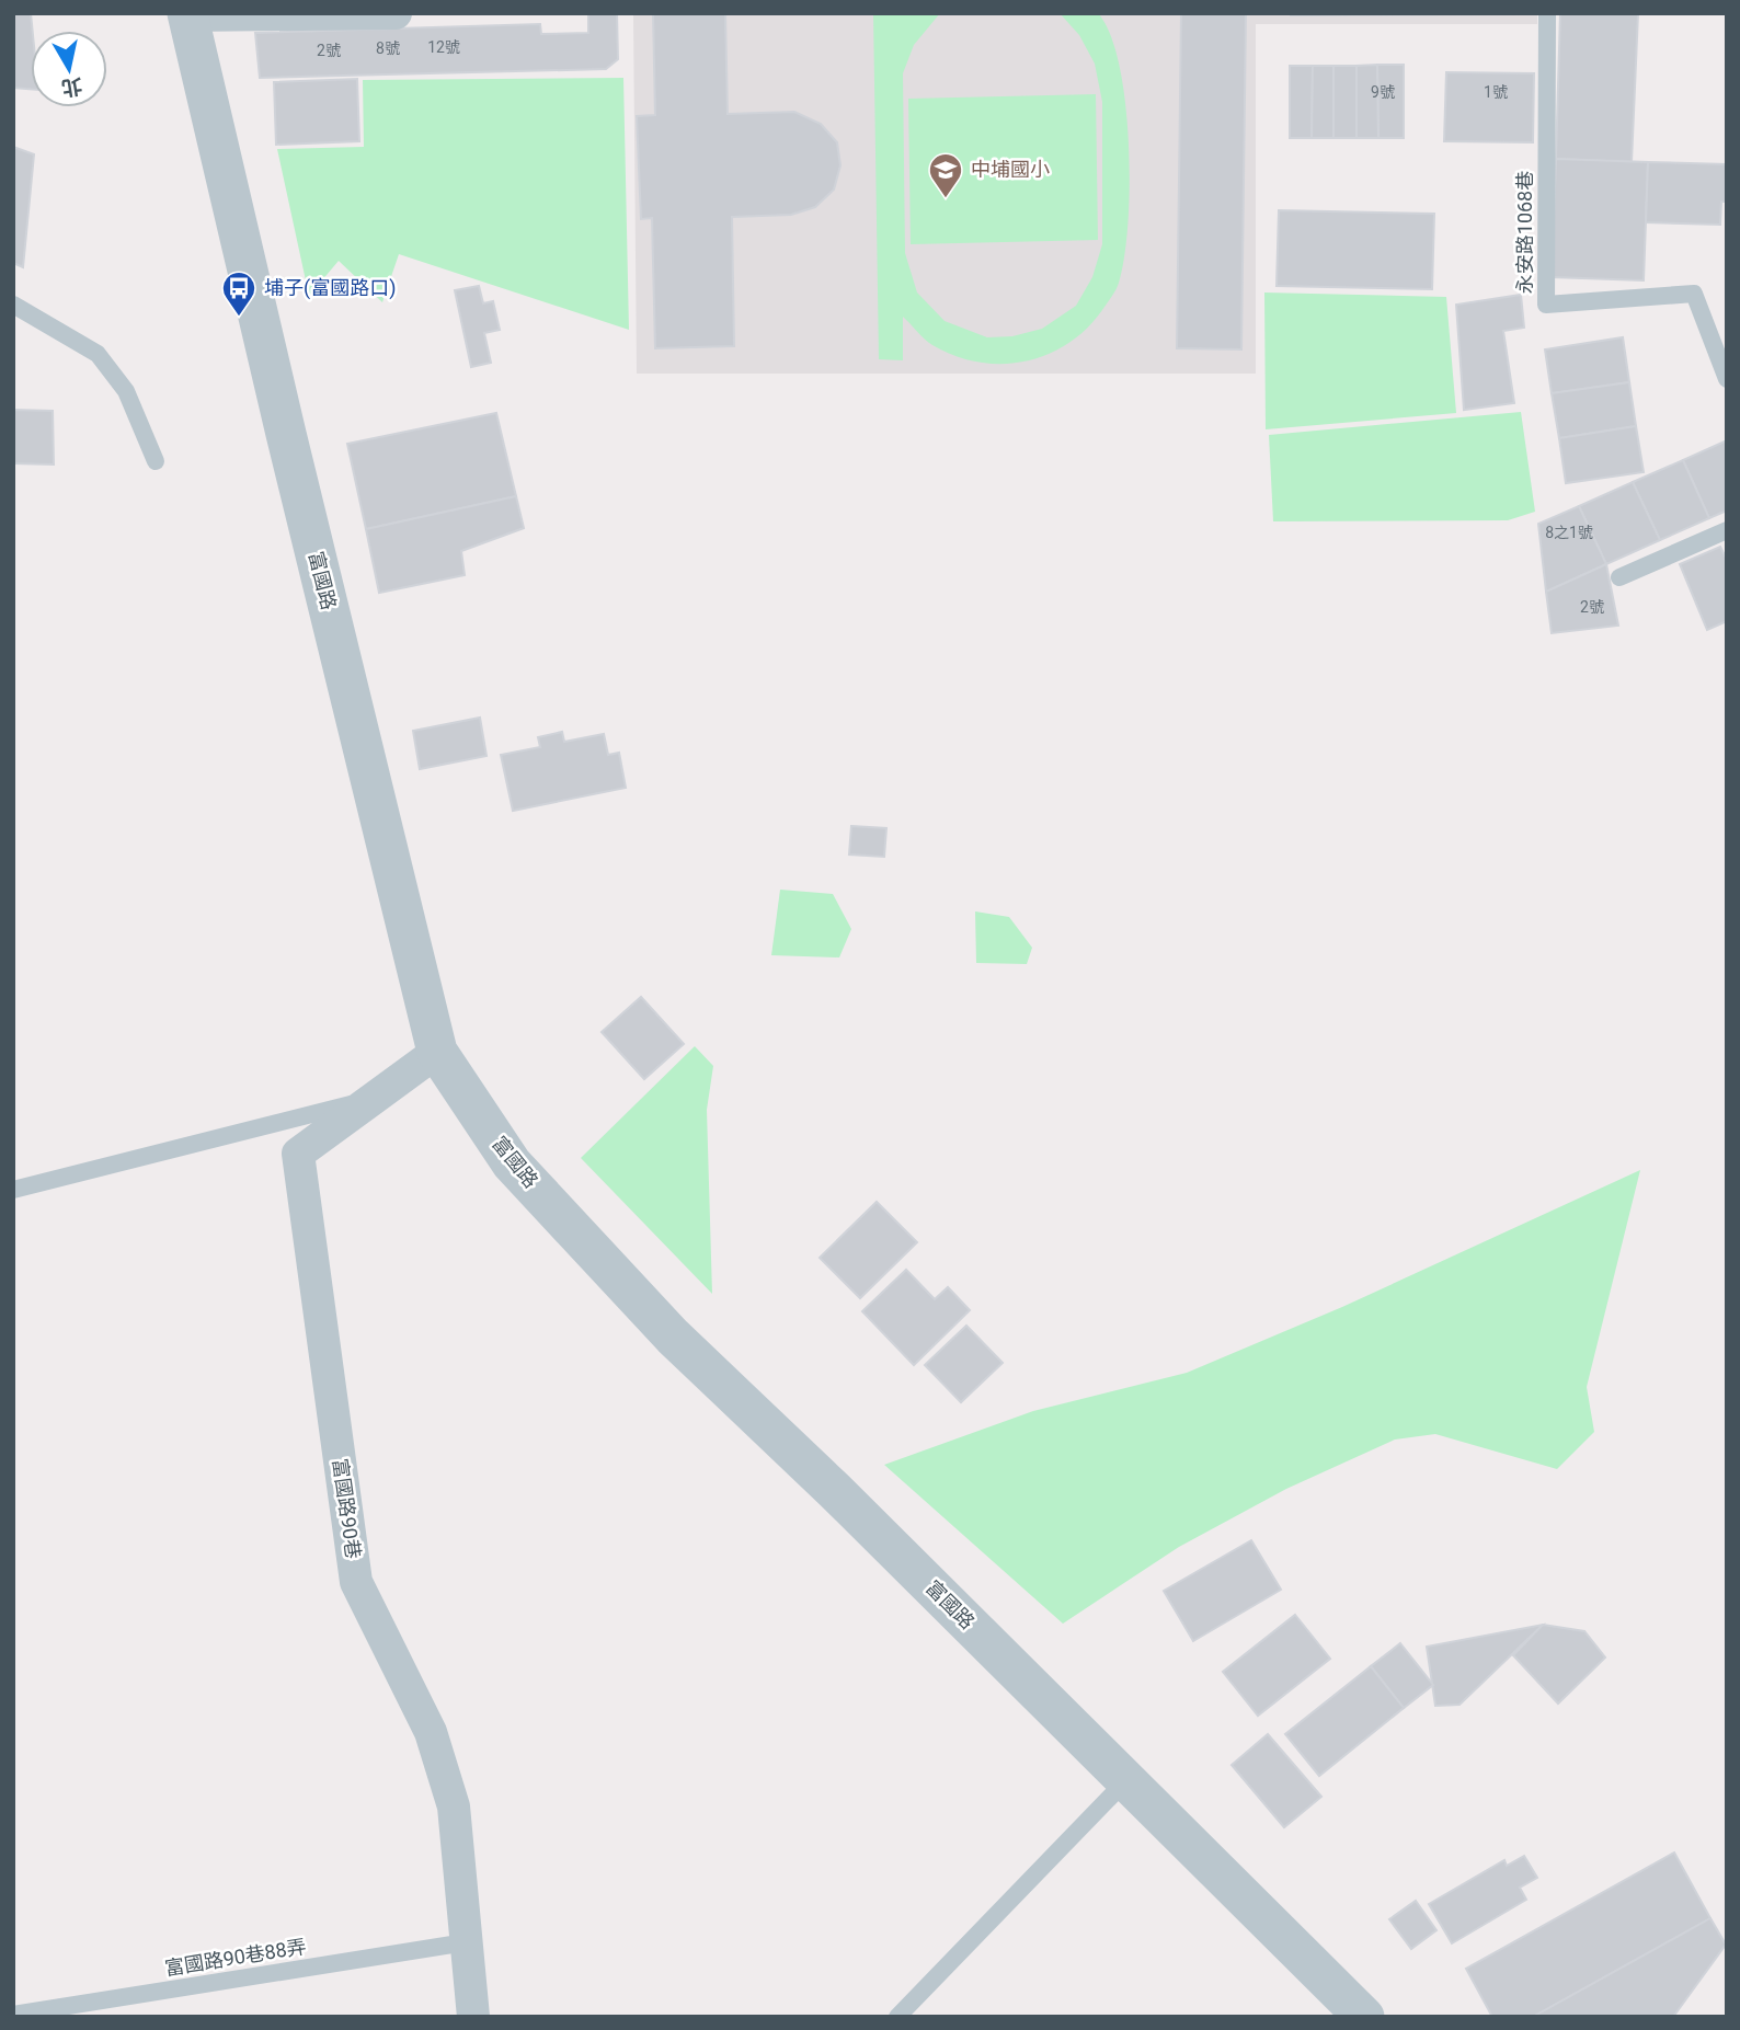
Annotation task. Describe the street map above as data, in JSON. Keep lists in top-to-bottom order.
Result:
{
  "streets": {
    "street": ["富國路", "富國路90巷"],
    "lane": ["永安路1068巷", "富國路90巷88弄"]
  },
  "crossings": [
    ["富國路", "富國路90巷"],
    ["富國路90巷", "富國路90巷88弄"]
  ],
  "places": {
    "school or university": ["中埔國小"],
    "bus stop": ["埔子(富國路口)"]
  },
  "house_numbers": [
    "12號",
    "8號",
    "2號",
    "9號",
    "1號",
    "8之1號",
    "2號"
  ],
  "north": "bottom"
}
